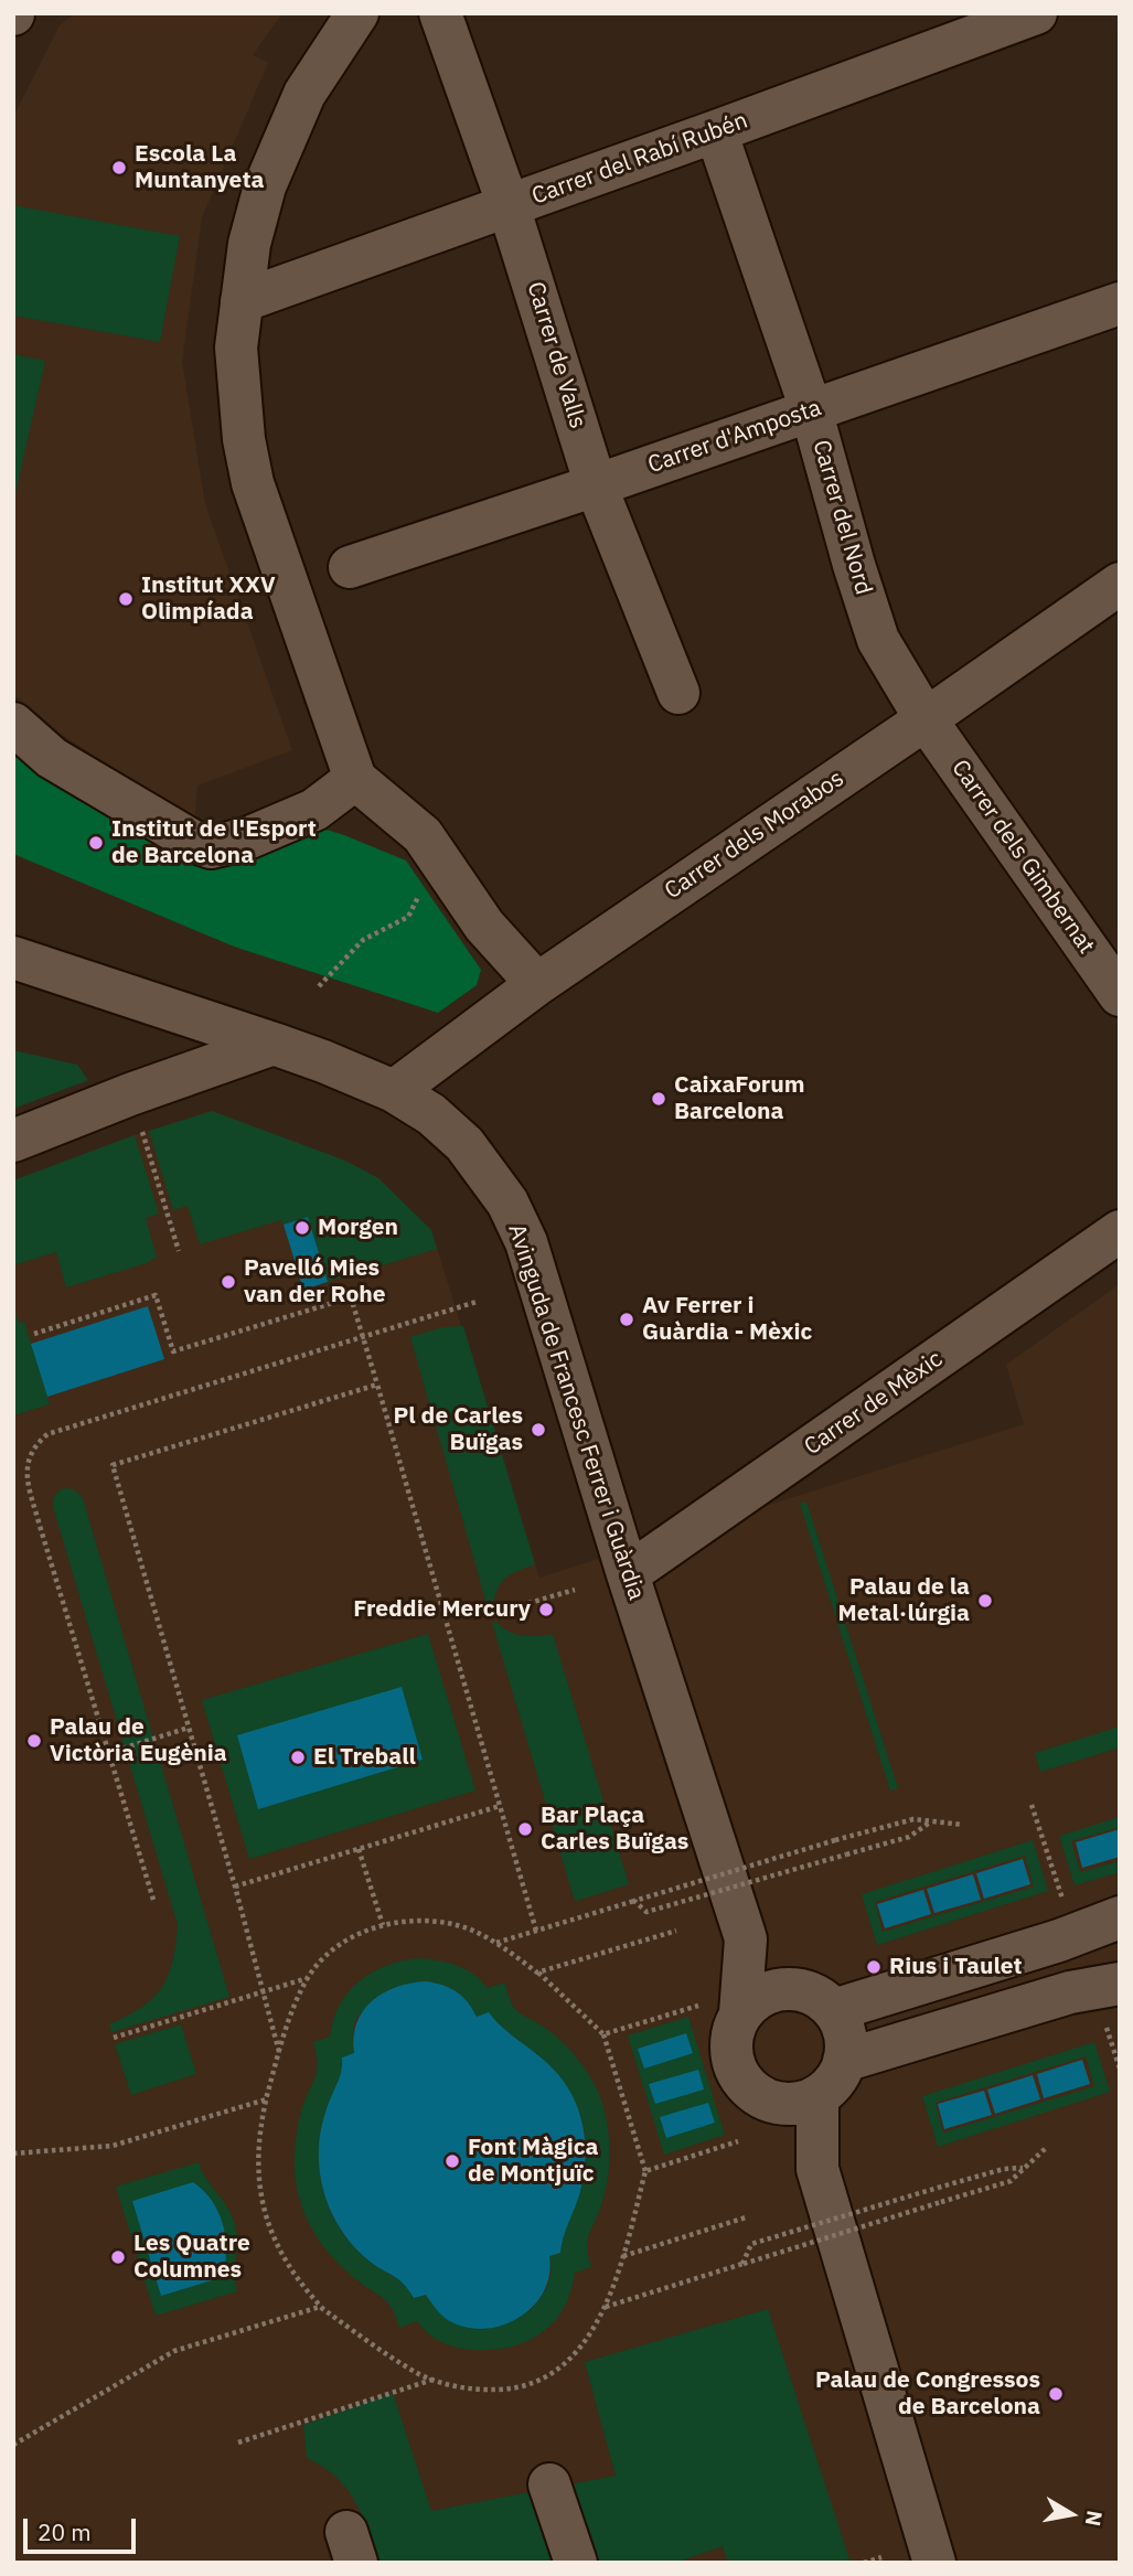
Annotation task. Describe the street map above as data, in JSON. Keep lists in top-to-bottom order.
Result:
{
  "streets": {
    "street": [
      "Carrer del Rabí Rubén",
      "Carrer de Valls",
      "Carrer d'Amposta",
      "Carrer del Nord",
      "Carrer dels Morabos",
      "Carrer dels Gimbernat",
      "Carrer de Mèxic",
      "Avinguda de Francesc Ferrer i Guàrdia"
    ]
  },
  "crossings": [
    ["Carrer del Rabí Rubén", "Carrer de Valls"],
    ["Carrer del Rabí Rubén", "Carrer del Nord"],
    ["Carrer de Valls", "Carrer d'Amposta"],
    ["Carrer d'Amposta", "Carrer del Nord"],
    ["Carrer del Nord", "Carrer dels Morabos"],
    ["Carrer del Nord", "Carrer dels Gimbernat"],
    ["Carrer dels Morabos", "Carrer dels Gimbernat"],
    ["Carrer dels Morabos", "Avinguda de Francesc Ferrer i Guàrdia"],
    ["Carrer de Mèxic", "Avinguda de Francesc Ferrer i Guàrdia"]
  ],
  "places": [
    "Escola La Muntanyeta",
    "Institut XXV Olimpíada",
    "Institut de l'Esport de Barcelona",
    "CaixaForum Barcelona",
    "Morgen",
    "Pavelló Mies van der Rohe",
    "Av Ferrer i Guàrdia - Mèxic",
    "Pl de Carles Buïgas",
    "Palau de la Metal·lúrgia",
    "Freddie Mercury",
    "Palau de Victòria Eugènia",
    "El Treball",
    "Bar Plaça Carles Buïgas",
    "Rius i Taulet",
    "Font Màgica de Montjuïc",
    "Les Quatre Columnes",
    "Palau de Congressos de Barcelona"
  ],
  "scale_bar": "20 m",
  "north": "right"
}
